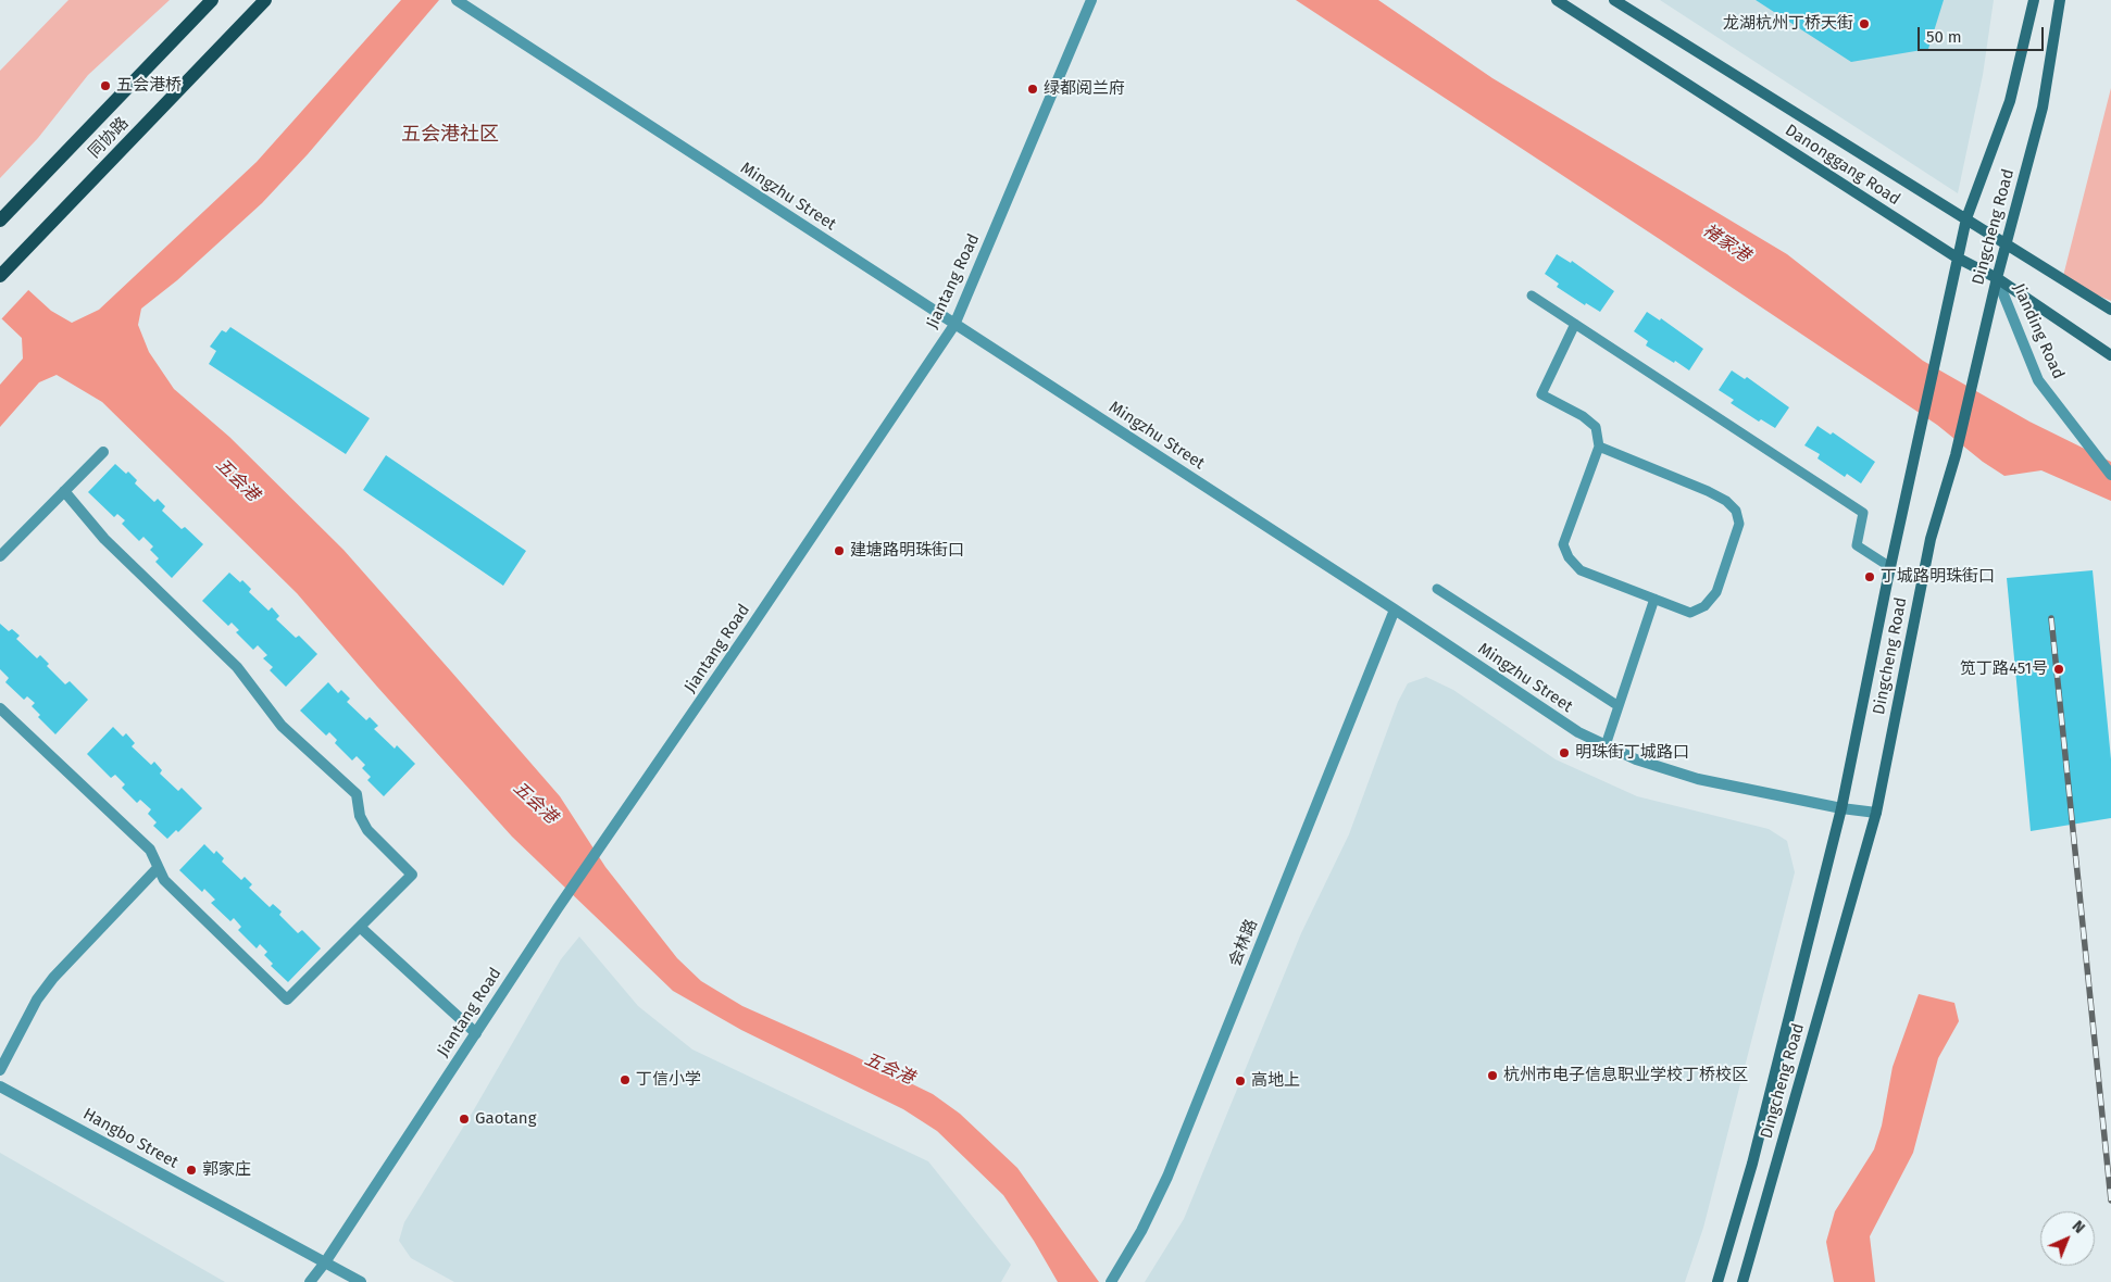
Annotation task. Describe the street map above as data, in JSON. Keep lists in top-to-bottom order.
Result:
{
  "streets": {
    "main road": ["同协路", "Danonggang Road", "Dingcheng Road"],
    "street": [
      "Mingzhu Street",
      "Jiantang Road",
      "Jianding Road",
      "会林路",
      "Hangbo Street"
    ]
  },
  "crossings": [
    ["Danonggang Road", "Dingcheng Road"],
    ["Danonggang Road", "Jianding Road"],
    ["Mingzhu Street", "Dingcheng Road"],
    ["Mingzhu Street", "Jiantang Road"],
    ["Mingzhu Street", "会林路"],
    ["Dingcheng Road", "Jianding Road"],
    ["Jiantang Road", "Hangbo Street"]
  ],
  "districts": ["五会港社区"],
  "water": ["褚家港", "五会港"],
  "places": [
    "龙湖杭州丁桥天街",
    "五会港桥",
    "绿都阅兰府",
    "建塘路明珠街口",
    "丁城路明珠街口",
    "笕丁路451号",
    "明珠街丁城路口",
    "杭州市电子信息职业学校丁桥校区",
    "丁信小学",
    "高地上",
    "Gaotang",
    "郭家庄"
  ],
  "scale_bar": "50 m",
  "north": "top right"
}
